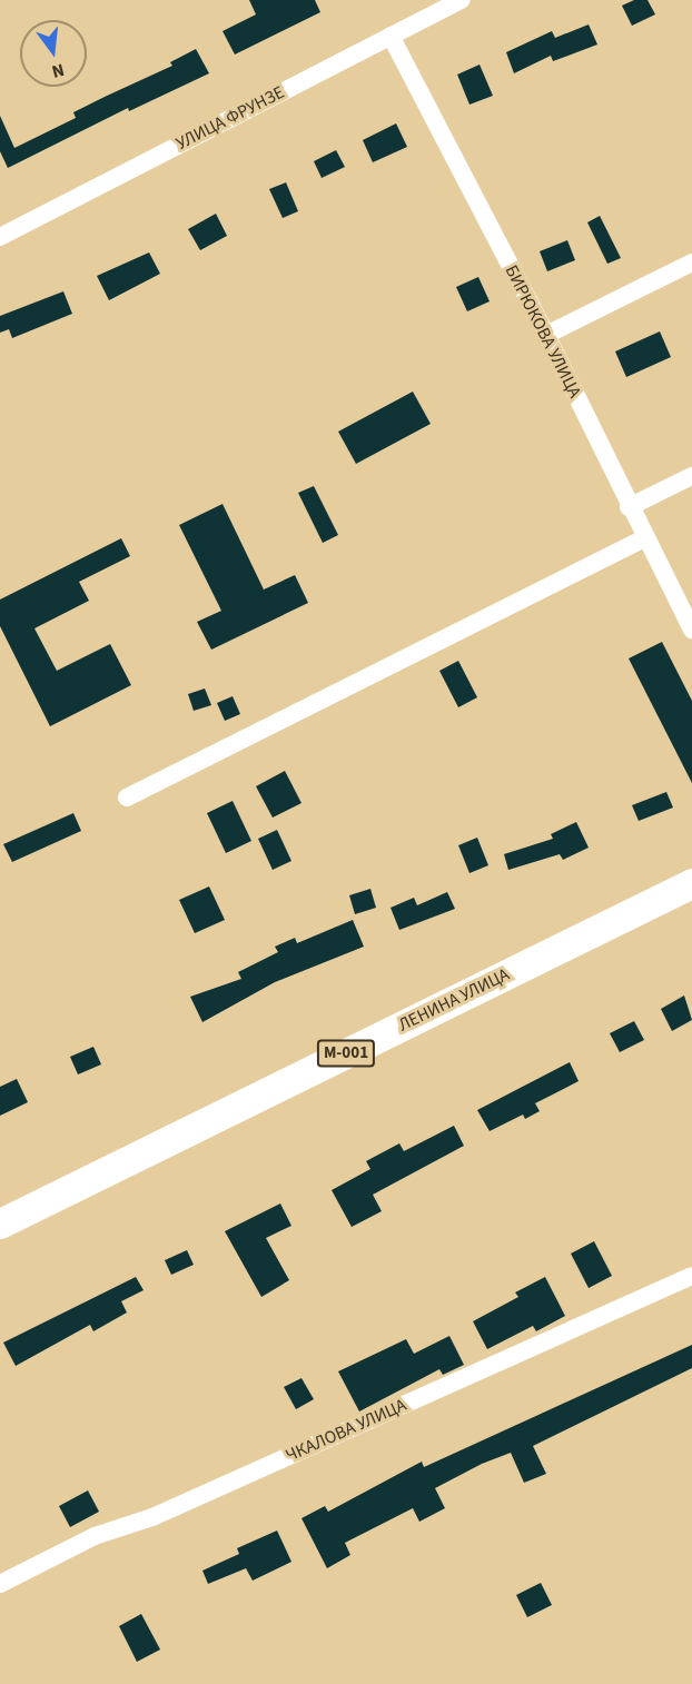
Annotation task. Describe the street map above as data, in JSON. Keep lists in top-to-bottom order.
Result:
{
  "streets": {
    "main road": ["ЛЕНИНА УЛИЦА", "М-001"],
    "street": ["УЛИЦА ФРУНЗЕ", "БИРЮКОВА УЛИЦА", "ЧКАЛОВА УЛИЦА"]
  },
  "crossings": [
    ["УЛИЦА ФРУНЗЕ", "БИРЮКОВА УЛИЦА"]
  ],
  "north": "bottom"
}
